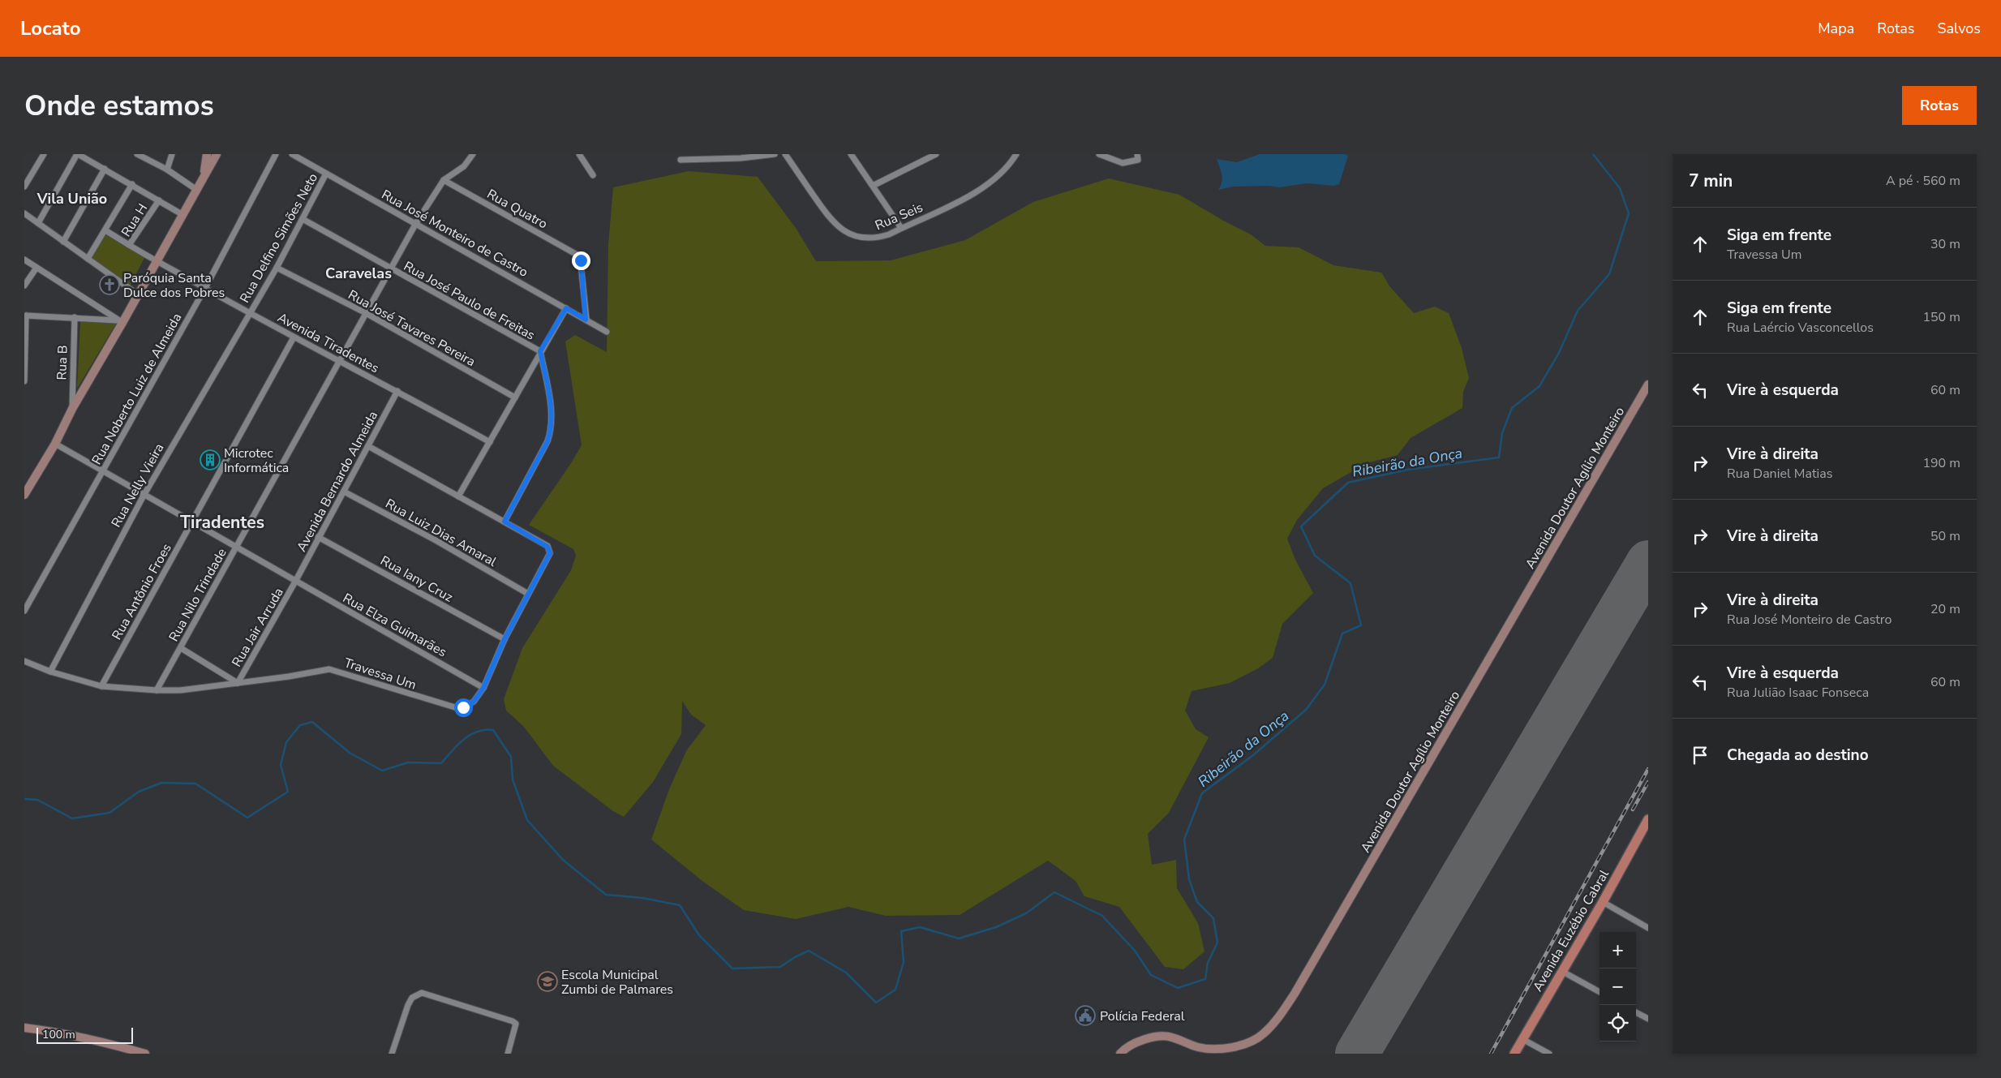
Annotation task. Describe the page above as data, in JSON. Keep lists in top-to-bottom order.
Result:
{
  "streets": {
    "main road": ["Avenida Euzébio Cabral"],
    "street": [
      "Rua Quatro",
      "Rua Seis",
      "Rua H",
      "Rua José Monteiro de Castro",
      "Rua Delfino Simões Neto",
      "Rua José Paulo de Freitas",
      "Rua José Tavares Pereira",
      "Avenida Tiradentes",
      "Rua B",
      "Rua Noberto Luiz de Almeida",
      "Avenida Bernardo Almeida",
      "Rua Nelly Vieira",
      "Avenida Doutor Agílio Monteiro",
      "Rua Luiz Dias Amaral",
      "Rua Iany Cruz",
      "Rua Antônio Froes",
      "Rua Nilo Trindade",
      "Rua Elza Guimarães",
      "Rua Jair Arruda",
      "Travessa Um"
    ]
  },
  "crossings": [
    ["Rua Quatro", "Rua José Monteiro de Castro"],
    ["Rua Quatro", "Rua Nilo Trindade"],
    ["Rua H", "Avenida Tiradentes"],
    ["Rua José Monteiro de Castro", "Rua Delfino Simões Neto"],
    ["Rua José Monteiro de Castro", "Rua Nilo Trindade"],
    ["Rua Delfino Simões Neto", "Rua José Paulo de Freitas"],
    ["Rua Delfino Simões Neto", "Rua José Tavares Pereira"],
    ["Rua Delfino Simões Neto", "Avenida Tiradentes"],
    ["Rua Delfino Simões Neto", "Rua Nelly Vieira"],
    ["Rua José Paulo de Freitas", "Rua Nilo Trindade"],
    ["Rua José Tavares Pereira", "Rua Nilo Trindade"],
    ["Avenida Tiradentes", "Rua Noberto Luiz de Almeida"],
    ["Avenida Tiradentes", "Avenida Bernardo Almeida"],
    ["Avenida Tiradentes", "Rua Nelly Vieira"],
    ["Avenida Tiradentes", "Rua Antônio Froes"],
    ["Avenida Tiradentes", "Rua Nilo Trindade"],
    ["Rua Noberto Luiz de Almeida", "Rua Elza Guimarães"],
    ["Avenida Bernardo Almeida", "Rua Luiz Dias Amaral"],
    ["Avenida Bernardo Almeida", "Rua Iany Cruz"],
    ["Avenida Bernardo Almeida", "Rua Elza Guimarães"],
    ["Avenida Bernardo Almeida", "Rua Jair Arruda"],
    ["Rua Nelly Vieira", "Rua Elza Guimarães"],
    ["Rua Nelly Vieira", "Travessa Um"],
    ["Rua Luiz Dias Amaral", "Travessa Um"],
    ["Rua Iany Cruz", "Travessa Um"],
    ["Rua Antônio Froes", "Rua Elza Guimarães"],
    ["Rua Antônio Froes", "Travessa Um"],
    ["Rua Nilo Trindade", "Rua Elza Guimarães"],
    ["Rua Nilo Trindade", "Travessa Um"],
    ["Rua Elza Guimarães", "Rua Jair Arruda"],
    ["Rua Elza Guimarães", "Travessa Um"],
    ["Rua Jair Arruda", "Travessa Um"]
  ],
  "districts": ["Vila União", "Caravelas", "Tiradentes"],
  "water": ["Ribeirão da Onça"],
  "places": {
    "church": ["Paróquia Santa Dulce dos Pobres"],
    "building": ["Microtec Informática"],
    "school or university": ["Escola Municipal Zumbi de Palmares"],
    "public building": ["Polícia Federal"]
  },
  "scale_bar": "100 m",
  "page": {
    "header": "Locato",
    "nav": ["Mapa", "Rotas", "Salvos"],
    "buttons": "Rotas",
    "title": "Onde estamos",
    "heading": ["7 min", "A pé · 560 m"],
    "list": [
      ["Siga em frente", "Travessa Um", "30 m"],
      ["Siga em frente", "Rua Laércio Vasconcellos", "150 m"],
      ["Vire à esquerda", "60 m"],
      ["Vire à direita", "Rua Daniel Matias", "190 m"],
      ["Vire à direita", "50 m"],
      ["Vire à direita", "Rua José Monteiro de Castro", "20 m"],
      ["Vire à esquerda", "Rua Julião Isaac Fonseca", "60 m"],
      "Chegada ao destino"
    ],
    "map_buttons": ["+", "−"],
    "scale": "100 m"
  }
}
